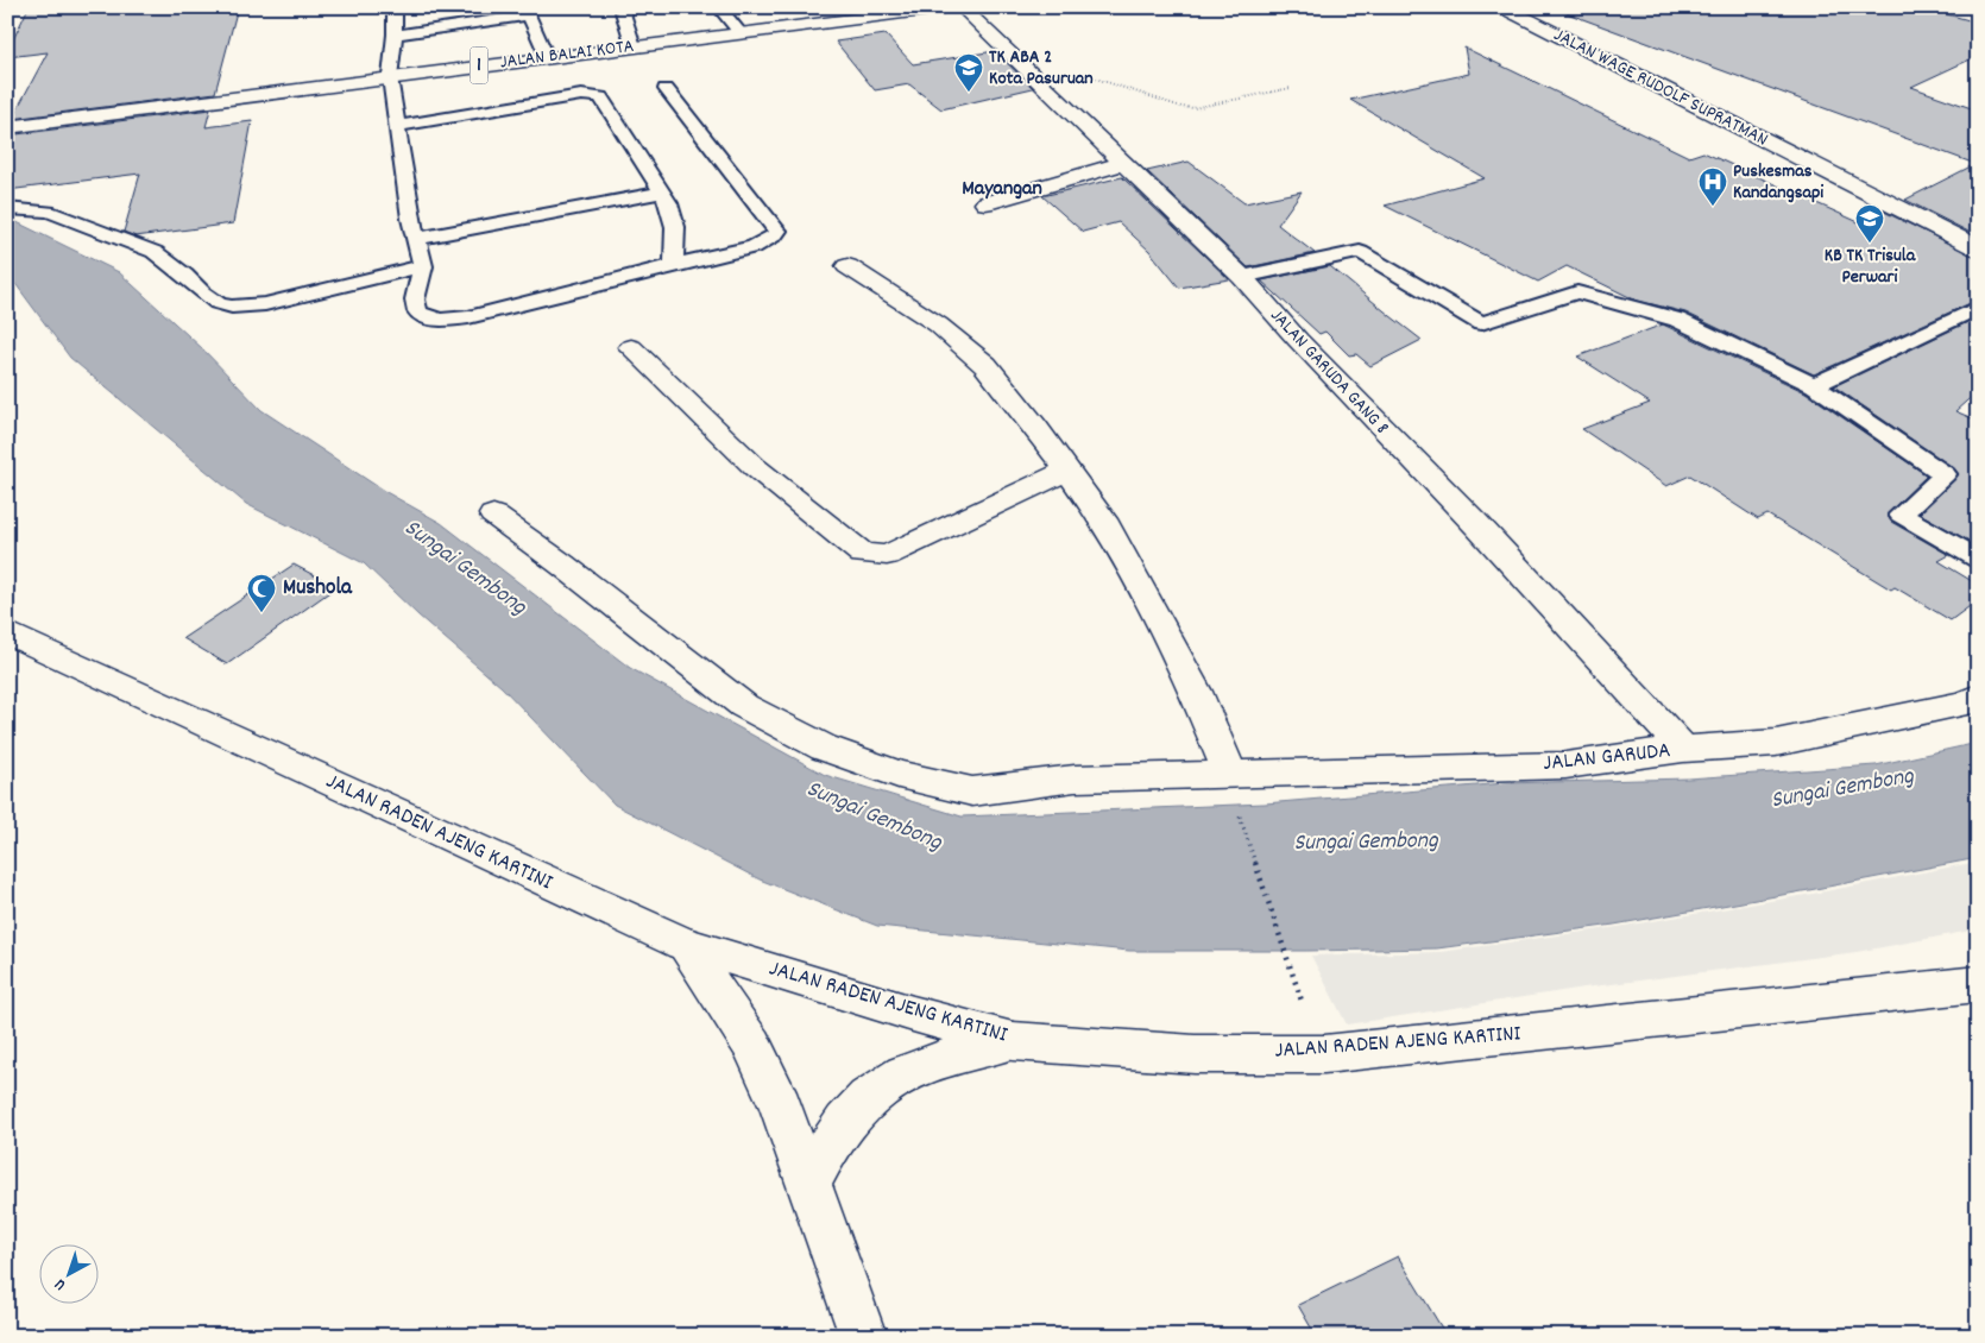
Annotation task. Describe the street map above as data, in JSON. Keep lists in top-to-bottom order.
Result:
{
  "streets": {
    "main road": [
      "JALAN BALAI KOTA",
      "1",
      "JALAN WAGE RUDOLF SUPRATMAN",
      "JALAN GARUDA GANG 8",
      "JALAN GARUDA",
      "JALAN RADEN AJENG KARTINI"
    ]
  },
  "crossings": [
    ["JALAN GARUDA GANG 8", "JALAN GARUDA"]
  ],
  "districts": ["Mayangan"],
  "water": ["Sungai Gembong"],
  "places": {
    "school or university": ["TK ABA 2 Kota Pasuruan", "KB TK Trisula Perwari"],
    "hospital": ["Puskesmas Kandangsapi"],
    "mosque": ["Mushola"]
  },
  "north": "bottom left"
}
